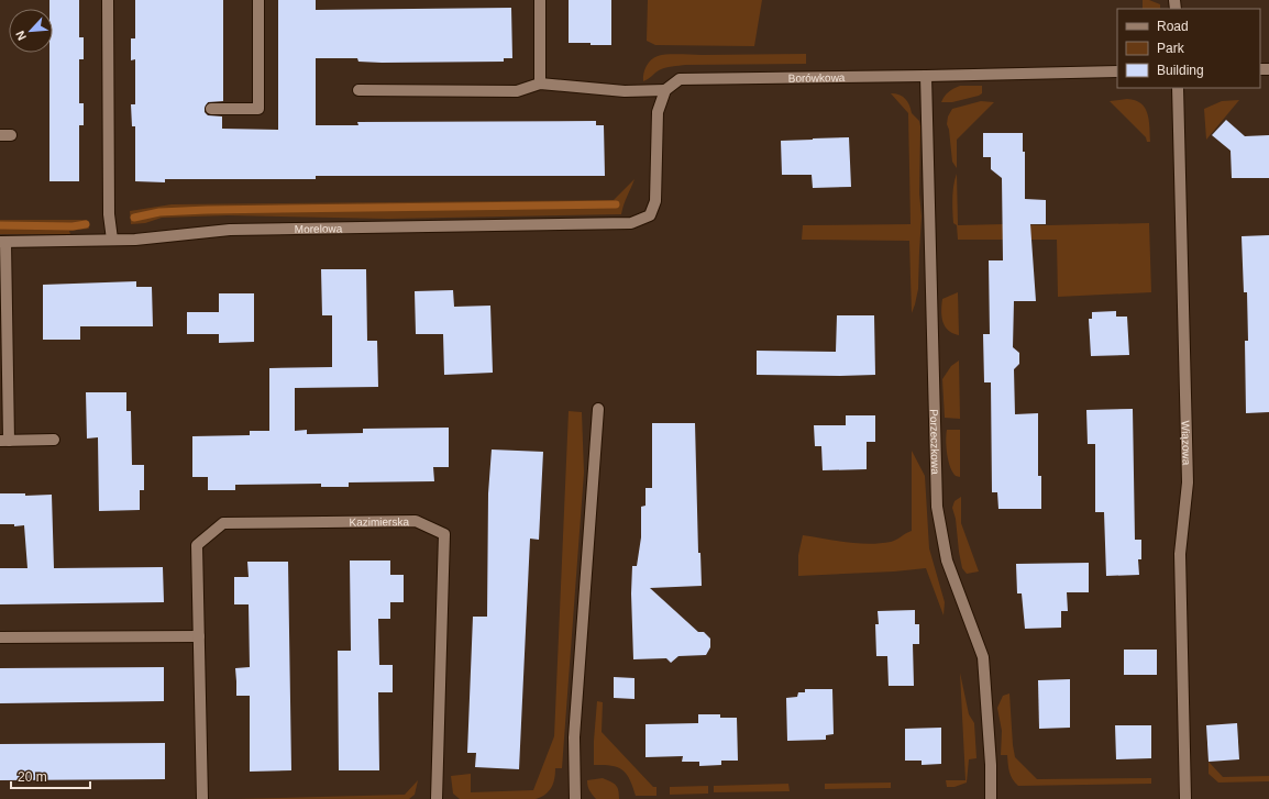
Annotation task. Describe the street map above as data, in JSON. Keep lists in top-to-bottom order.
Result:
{
  "streets": {
    "street": [
      "Borówkowa",
      "Morelowa",
      "Porzeczkowa",
      "Wiązowa",
      "Kazimierska"
    ]
  },
  "crossings": [
    ["Borówkowa", "Morelowa"],
    ["Borówkowa", "Porzeczkowa"]
  ],
  "legend": ["Road", "Park", "Building"],
  "scale_bar": "20 m",
  "north": "bottom left"
}
